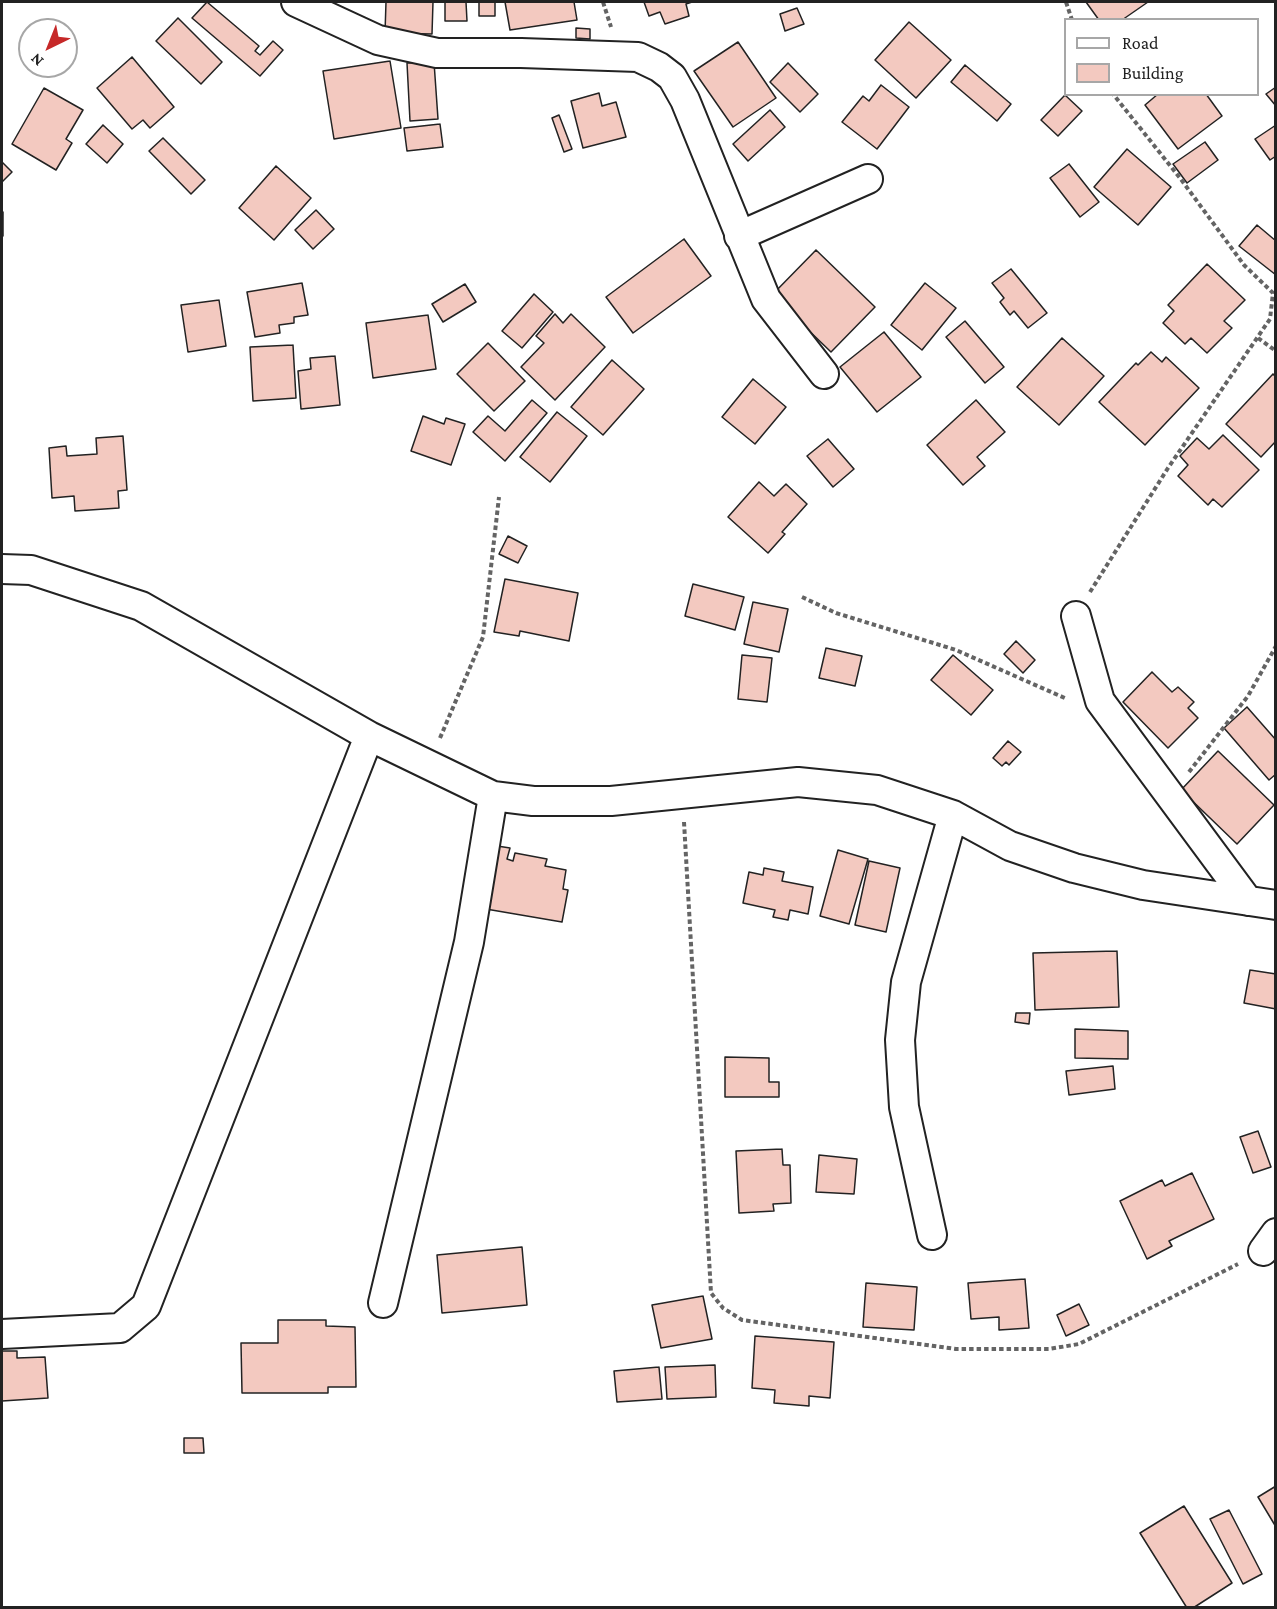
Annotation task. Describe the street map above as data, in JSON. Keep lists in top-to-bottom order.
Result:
{
  "legend": ["Road", "Building"],
  "north": "bottom left"
}
